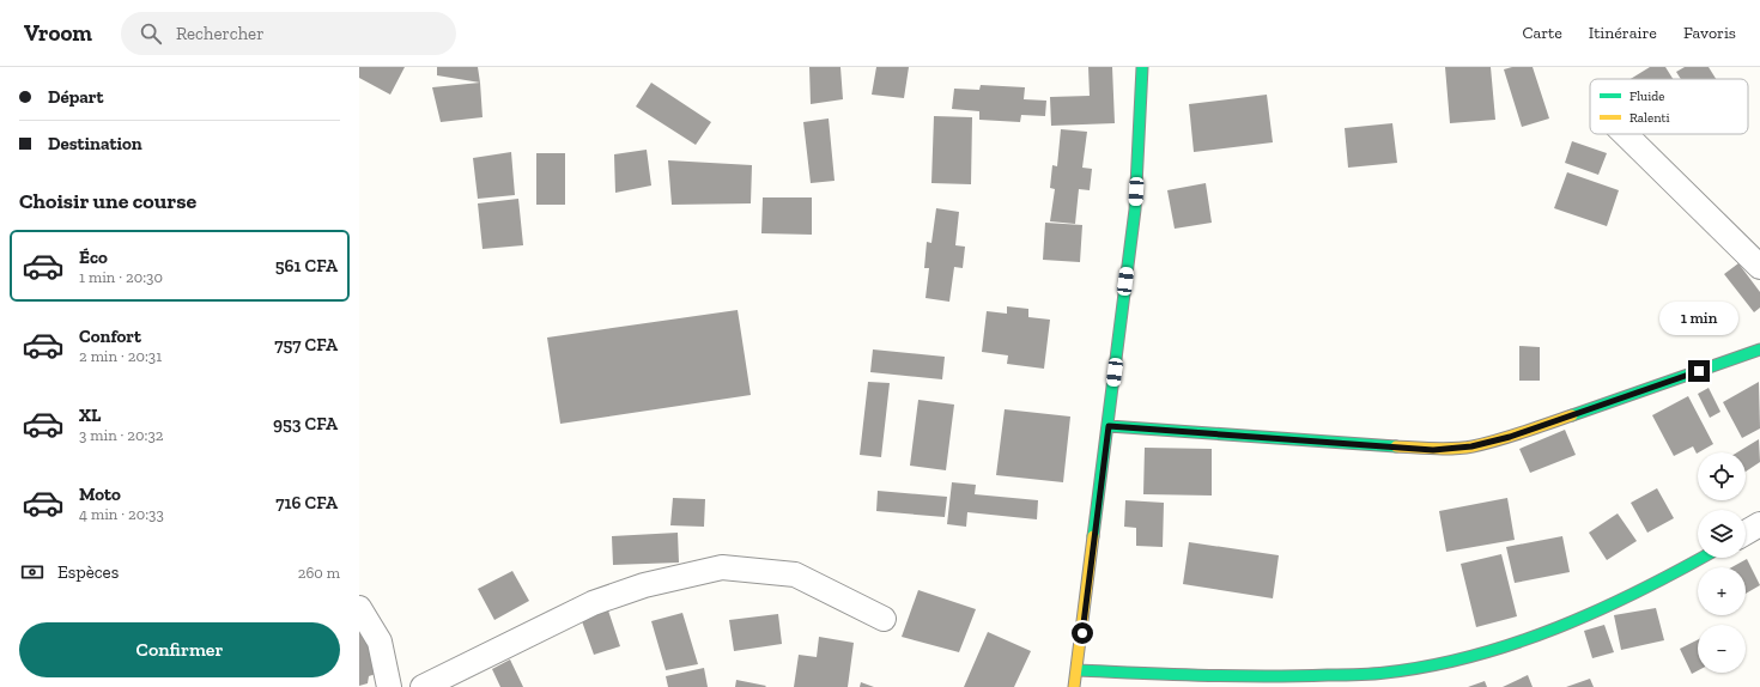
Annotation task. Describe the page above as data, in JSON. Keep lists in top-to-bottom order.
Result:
{
  "legend": ["Fluide", "Ralenti"],
  "page": {
    "header": "Vroom",
    "search": "Rechercher",
    "nav": ["Carte", "Itinéraire", "Favoris"],
    "banner": ["Départ", "Destination"],
    "heading": "Choisir une course",
    "list": [
      {
        "name": "Éco",
        "note": "1 min · 20:30",
        "value": "561 CFA"
      },
      {
        "name": "Confort",
        "note": "2 min · 20:31",
        "value": "757 CFA"
      },
      {
        "name": "XL",
        "note": "3 min · 20:32",
        "value": "953 CFA"
      },
      {
        "name": "Moto",
        "note": "4 min · 20:33",
        "value": "716 CFA"
      }
    ],
    "bubble": "1 min",
    "map_buttons": ["+", "−"],
    "pay": ["Espèces", "260 m"],
    "buttons": "Confirmer"
  }
}
